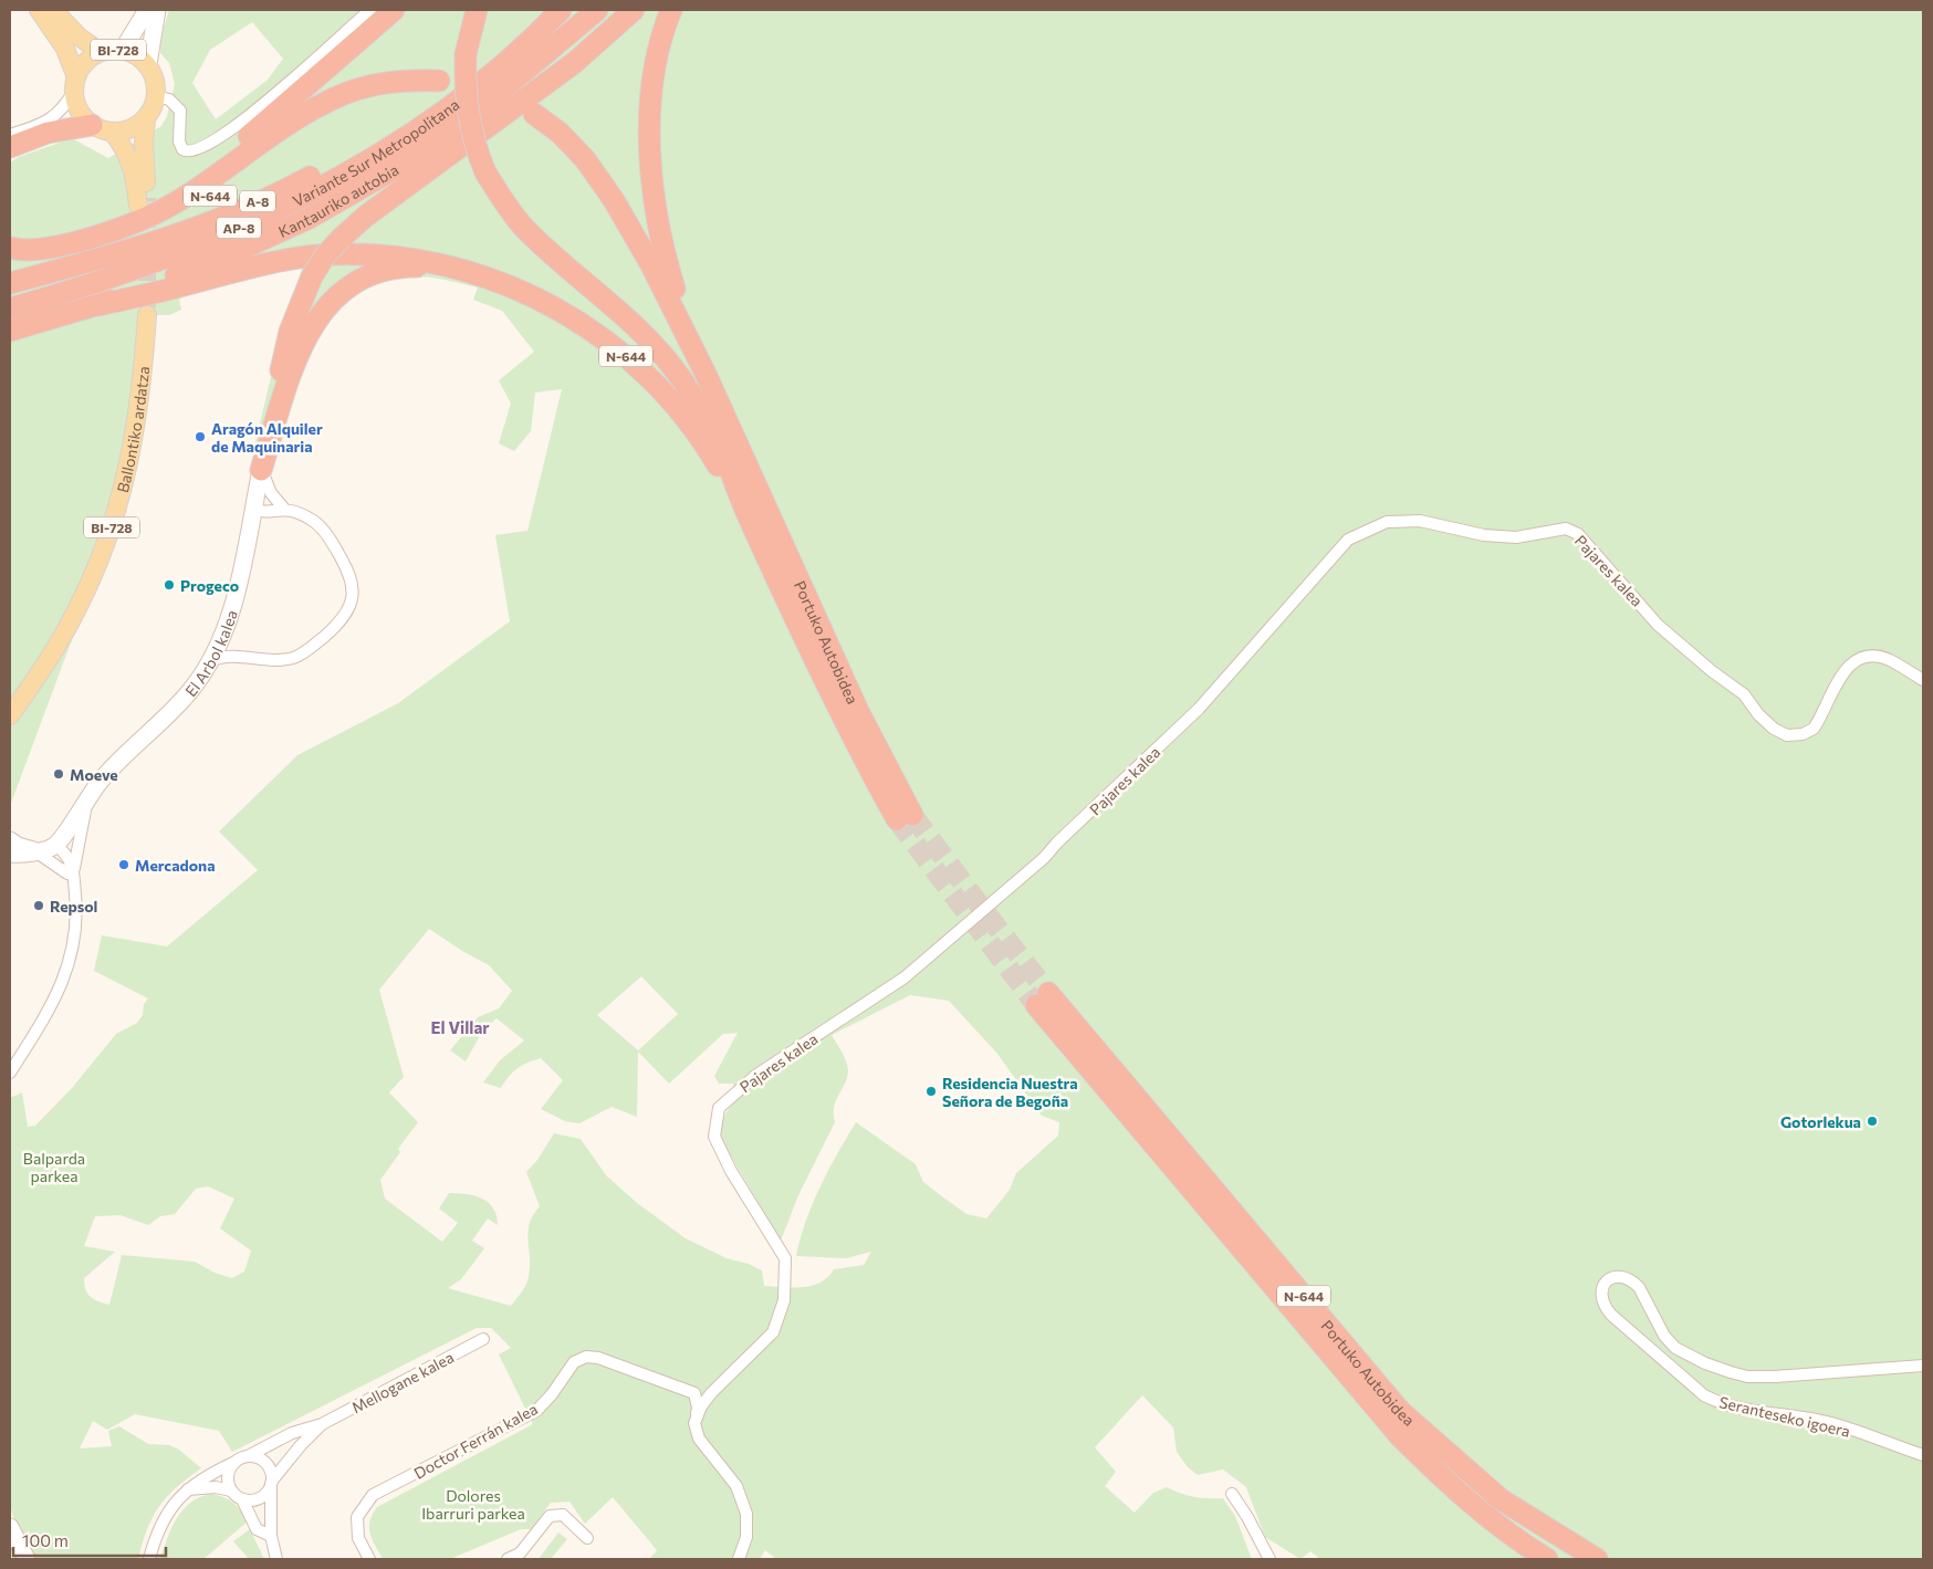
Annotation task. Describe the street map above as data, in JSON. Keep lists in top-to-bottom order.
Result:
{
  "streets": {
    "highway": [
      "Variante Sur Metropolitana",
      "N-644",
      "Kantauriko autobia",
      "A-8",
      "AP-8",
      "Portuko Autobidea"
    ],
    "main road": ["BI-728", "Ballontiko ardatza"],
    "street": [
      "Pajares kalea",
      "El Arbol kalea",
      "Mellogane kalea",
      "Seranteseko igoera",
      "Doctor Ferrán kalea"
    ]
  },
  "crossings": [
    ["N-644", "Kantauriko autobia"],
    ["N-644", "A-8"],
    ["N-644", "Portuko Autobidea"],
    ["N-644", "El Arbol kalea"]
  ],
  "districts": ["El Villar"],
  "parks": ["Balparda parkea", "Dolores Ibarruri parkea"],
  "places": [
    "Aragón Alquiler de Maquinaria",
    "Progeco",
    "Moeve",
    "Mercadona",
    "Repsol",
    "Residencia Nuestra Señora de Begoña",
    "Gotorlekua"
  ],
  "scale_bar": "100 m"
}
